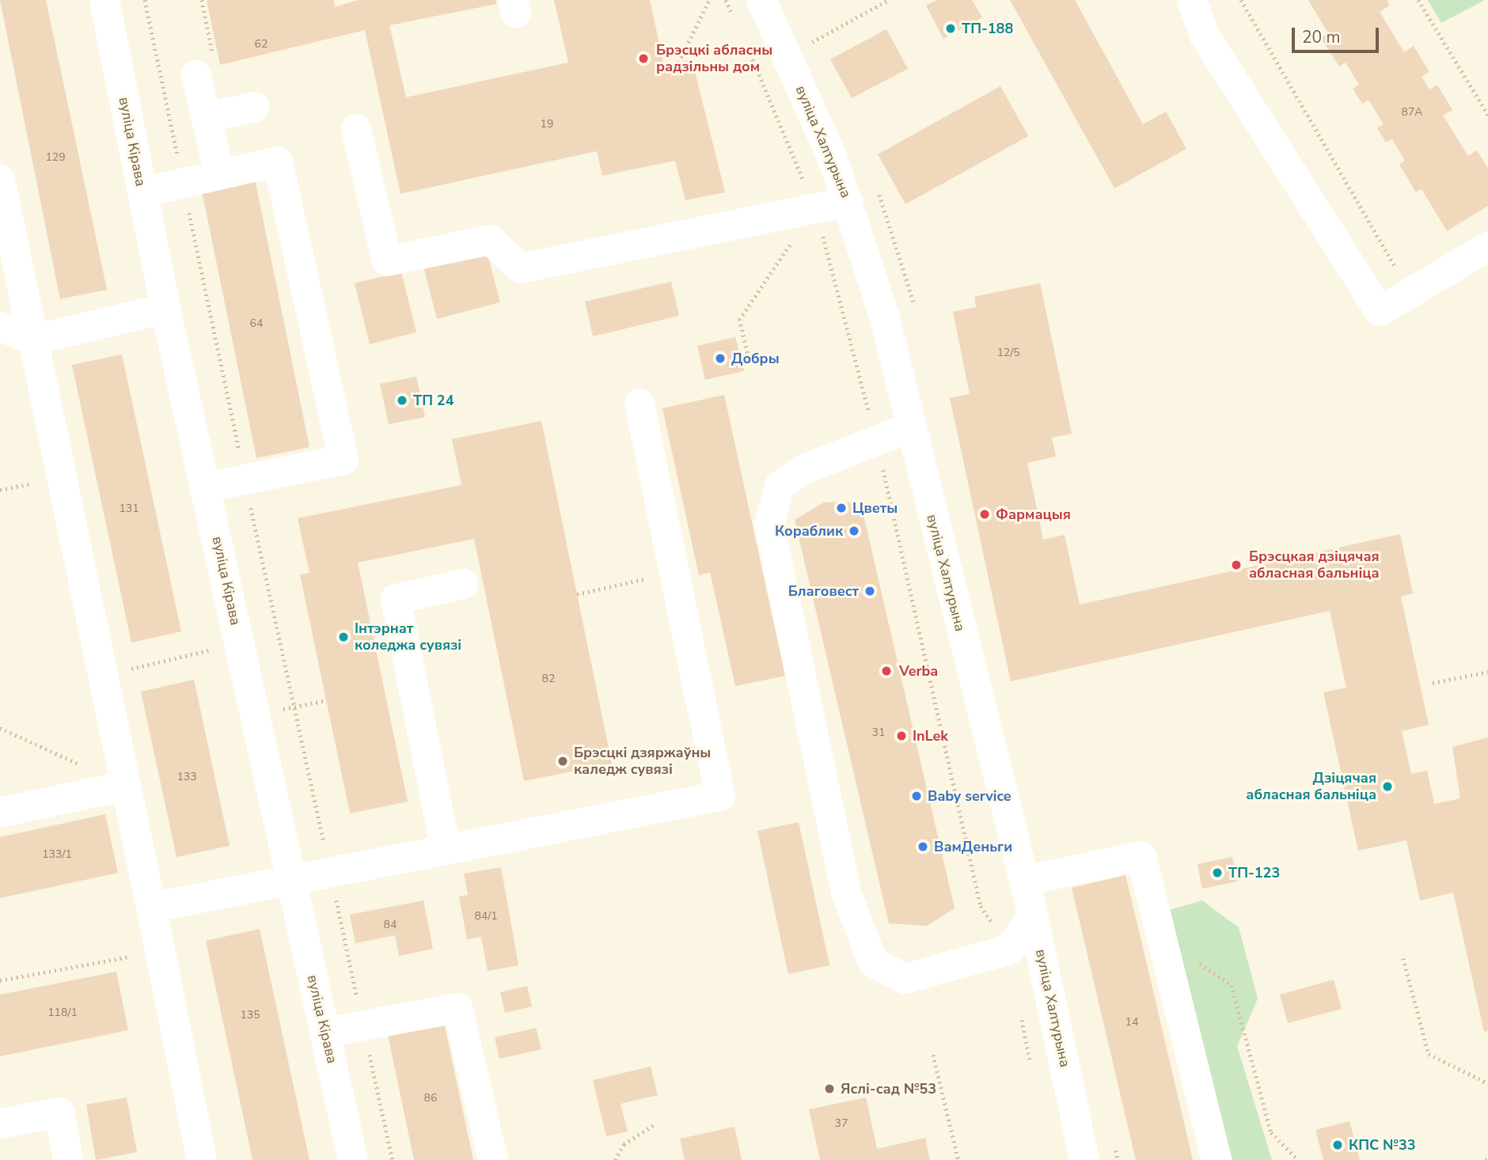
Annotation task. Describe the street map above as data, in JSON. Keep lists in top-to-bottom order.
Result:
{
  "streets": {
    "street": ["вуліца Кірава", "вуліца Халтурына"]
  },
  "places": [
    "ТП-188",
    "Брэсцкі абласны радзільны дом",
    "Добры",
    "ТП 24",
    "Цветы",
    "Фармацыя",
    "Кораблик",
    "Брэсцкая дзіцячая абласная бальніца",
    "Благовест",
    "Інтэрнат коледжа сувязі",
    "Verba",
    "InLek",
    "Брэсцкі дзяржаўны каледж сувязі",
    "Дзіцячая абласная бальніца",
    "Baby service",
    "ВамДеньги",
    "ТП-123",
    "Яслі-сад №53",
    "КПС №33"
  ],
  "house_numbers": [
    "62",
    "87А",
    "19",
    "129",
    "64",
    "12/5",
    "131",
    "82",
    "31",
    "133",
    "133/1",
    "84/1",
    "84",
    "118/1",
    "135",
    "14",
    "86",
    "37"
  ],
  "scale_bar": "20 m"
}
